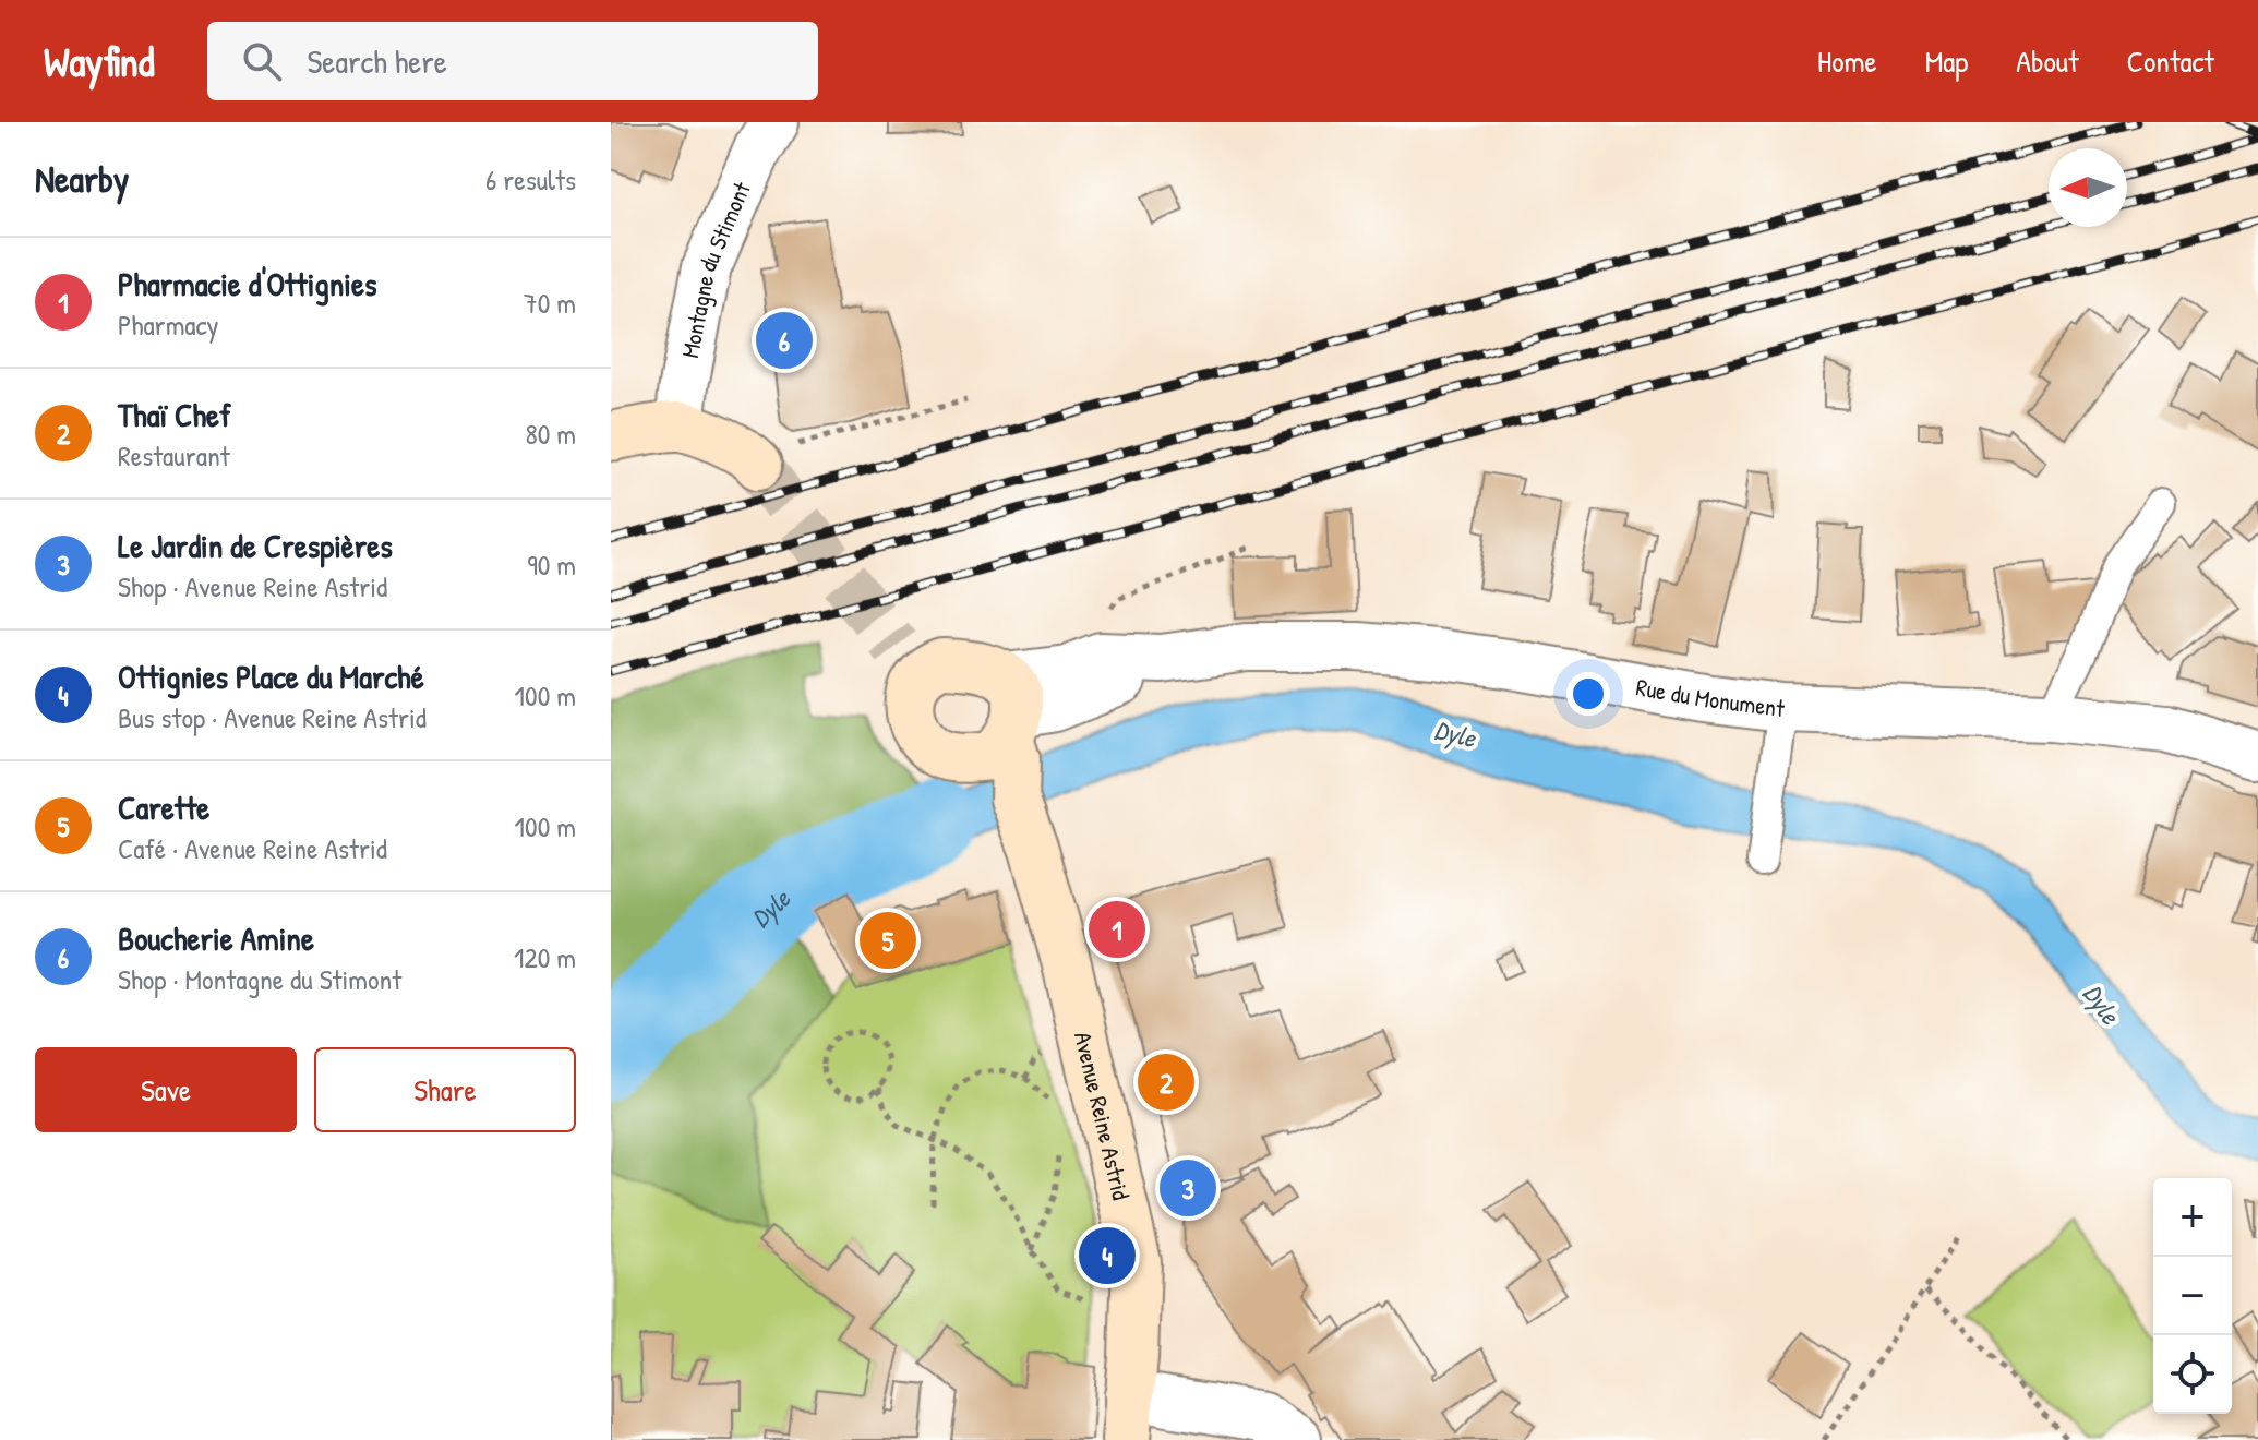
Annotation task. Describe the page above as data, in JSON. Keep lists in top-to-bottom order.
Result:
{
  "streets": {
    "main road": ["Avenue Reine Astrid"],
    "street": ["Montagne du Stimont", "Rue du Monument"]
  },
  "crossings": [
    ["Rue du Monument", "Avenue Reine Astrid"]
  ],
  "water": ["Dyle"],
  "north": "left",
  "page": {
    "header": "Wayfind",
    "search": "Search here",
    "nav": [
      "Home",
      "Map",
      "About",
      "Contact"
    ],
    "heading": ["Nearby", "6 results"],
    "list": [
      {
        "mark": "1",
        "name": "Pharmacie d'Ottignies",
        "note": "Pharmacy",
        "value": "70 m"
      },
      {
        "mark": "2",
        "name": "Thaï Chef",
        "note": "Restaurant",
        "value": "80 m"
      },
      {
        "mark": "3",
        "name": "Le Jardin de Crespières",
        "note": "Shop · Avenue Reine Astrid",
        "value": "90 m"
      },
      {
        "mark": "4",
        "name": "Ottignies Place du Marché",
        "note": "Bus stop · Avenue Reine Astrid",
        "value": "100 m"
      },
      {
        "mark": "5",
        "name": "Carette",
        "note": "Café · Avenue Reine Astrid",
        "value": "100 m"
      },
      {
        "mark": "6",
        "name": "Boucherie Amine",
        "note": "Shop · Montagne du Stimont",
        "value": "120 m"
      }
    ],
    "pins": [
      "6",
      "1",
      "5",
      "2",
      "3",
      "4"
    ],
    "buttons": ["Save", "Share"],
    "map_buttons": ["+", "−"]
  }
}
